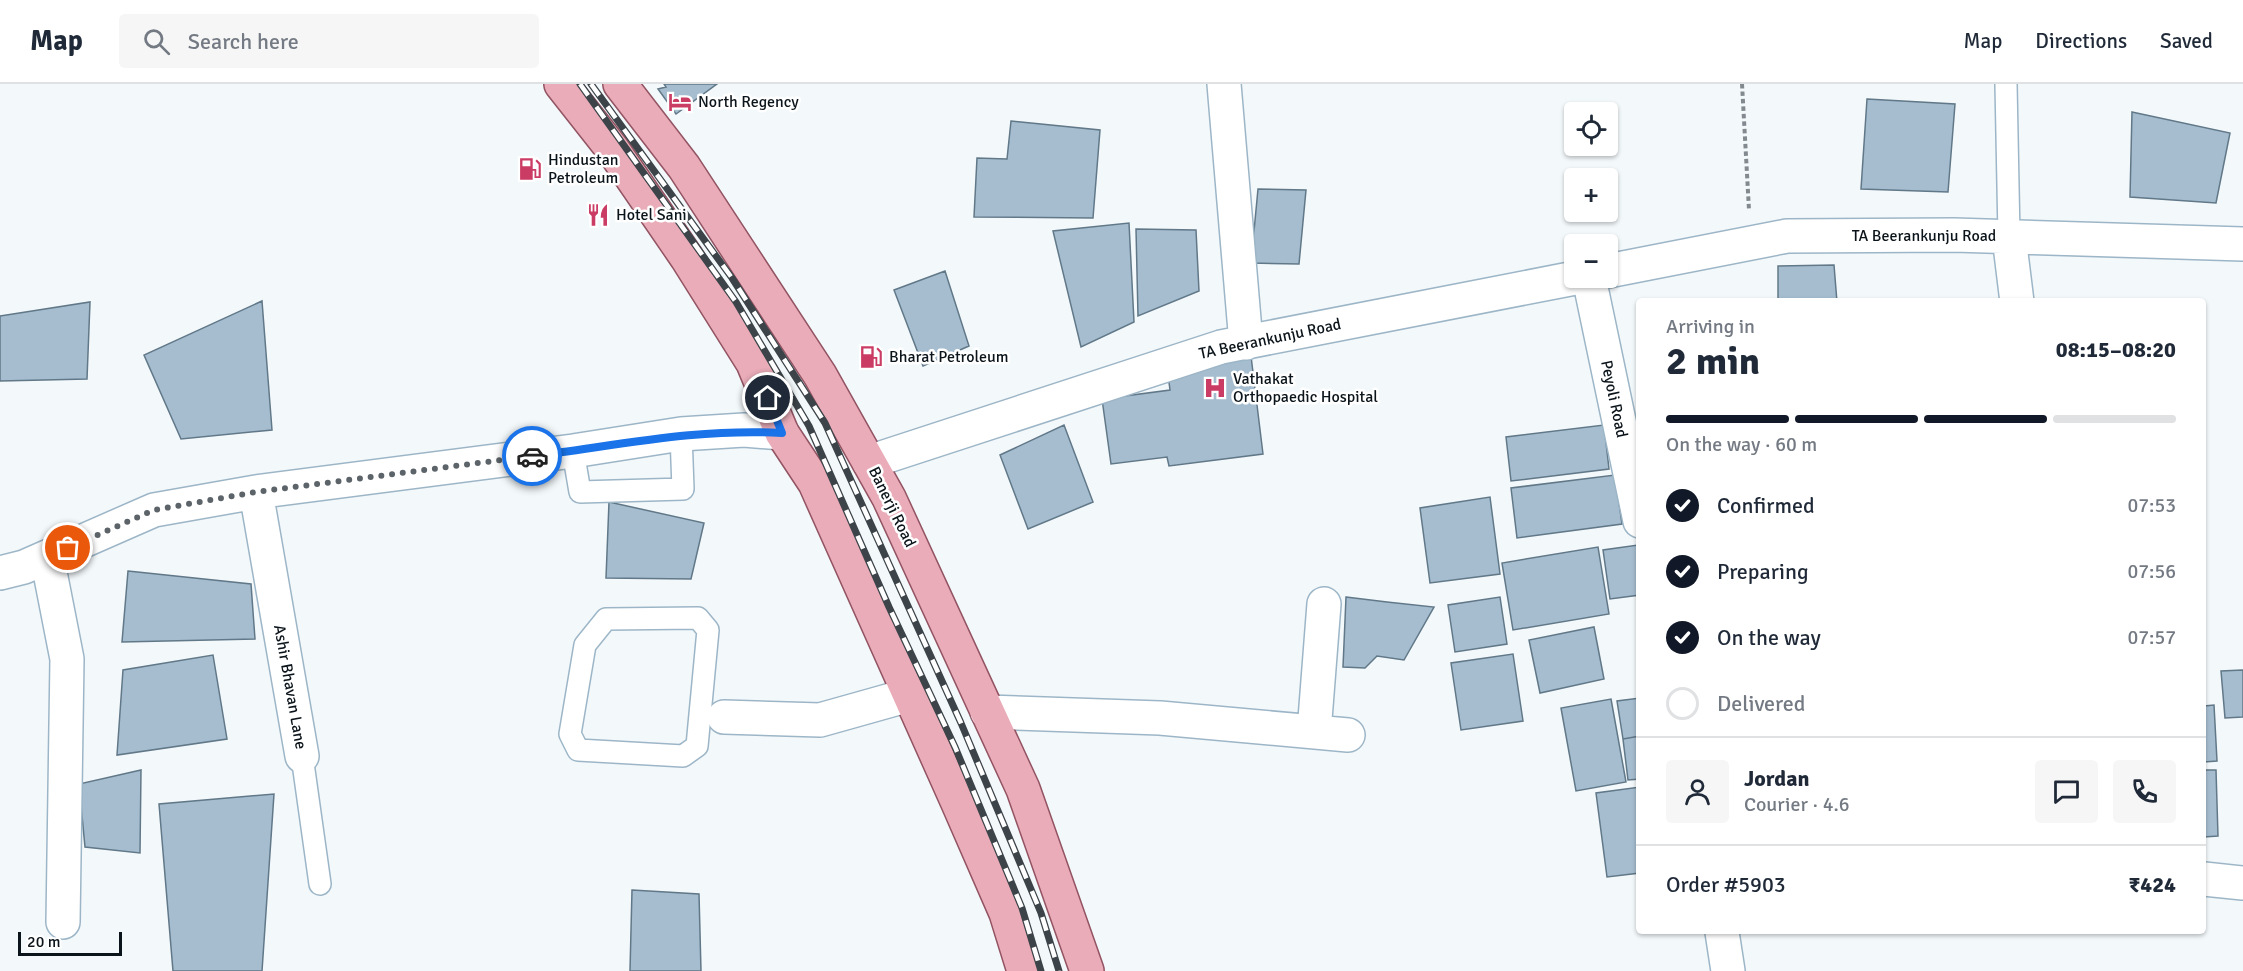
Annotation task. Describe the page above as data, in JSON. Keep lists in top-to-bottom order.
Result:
{
  "streets": {
    "main road": ["Banerji Road"],
    "street": ["TA Beerankunju Road", "Peyoli Road", "Ashir Bhavan Lane"]
  },
  "crossings": [
    ["TA Beerankunju Road", "Banerji Road"]
  ],
  "places": {
    "hotel": ["North Regency"],
    "fuel station": ["Hindustan Petroleum", "Bharat Petroleum"],
    "restaurant": ["Hotel Sani"],
    "hospital": ["Vathakat Orthopaedic Hospital"]
  },
  "scale_bar": "20 m",
  "page": {
    "header": "Map",
    "search": "Search here",
    "nav": ["Map", "Directions", "Saved"],
    "map_buttons": ["+", "−"],
    "heading": ["2 min", "Arriving in", "08:15–08:20"],
    "panel": [
      "Jordan",
      "Courier · 4.6",
      "Order #5903",
      "₹424"
    ],
    "bar": "On the way · 60 m",
    "list": [
      ["Confirmed", "07:53"],
      ["Preparing", "07:56"],
      ["On the way", "07:57"],
      "Delivered"
    ],
    "scale": "20 m"
  }
}
